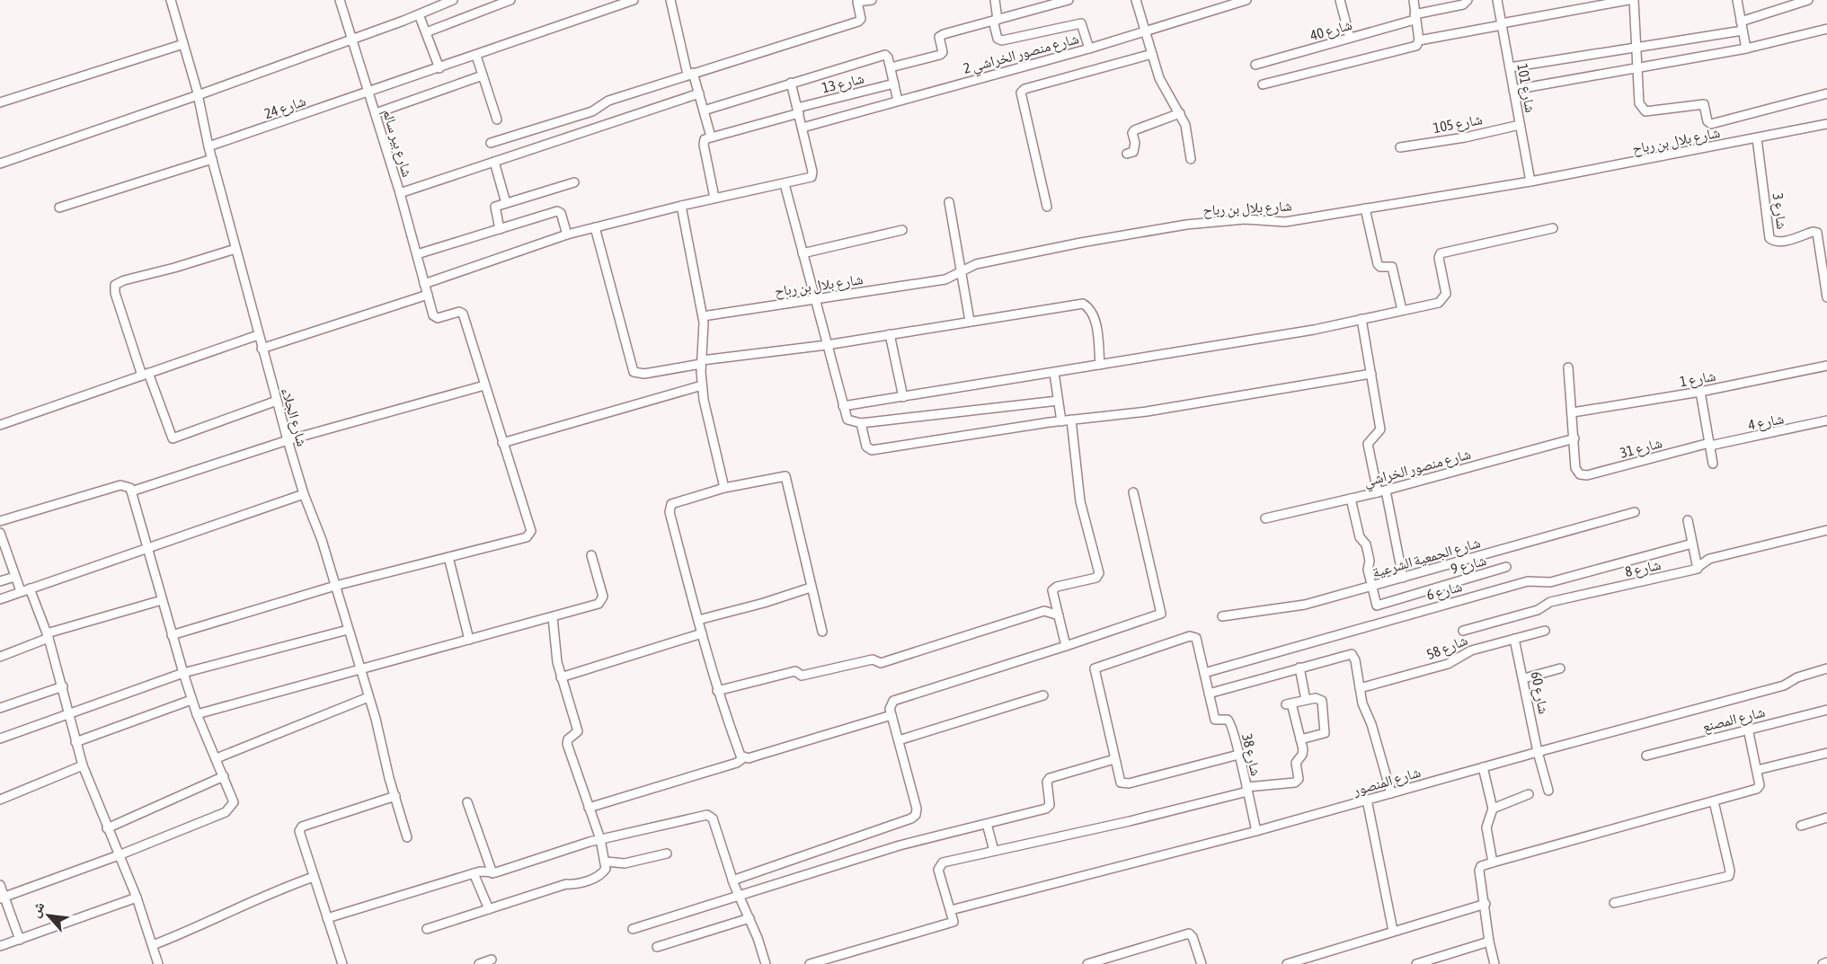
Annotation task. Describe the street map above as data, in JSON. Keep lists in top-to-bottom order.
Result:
{
  "streets": {
    "street": [
      "شارع 40",
      "شارع منصور الخراشي 2",
      "شارع 13",
      "شارع 101",
      "شارع 24",
      "شارع 105",
      "شارع بلال بن رباح",
      "شارع بير سالم",
      "شارع 3",
      "شارع 1",
      "شارع الجلاء",
      "شارع 4",
      "شارع 31",
      "شارع منصور الخراشي",
      "شارع الجمعية الشرعية",
      "شارع 9",
      "شارع 8",
      "شارع 6",
      "شارع 58",
      "شارع 60",
      "شارع المصنع",
      "شارع 38",
      "شارع المنصور"
    ]
  },
  "crossings": [
    ["شارع 101", "شارع 105"],
    ["شارع 101", "شارع بلال بن رباح"],
    ["شارع 24", "شارع بير سالم"],
    ["شارع 24", "شارع الجلاء"],
    ["شارع بلال بن رباح", "شارع 3"],
    ["شارع 4", "شارع 31"],
    ["شارع 31", "شارع منصور الخراشي"],
    ["شارع الجمعية الشرعية", "شارع 9"],
    ["شارع 6", "شارع 38"],
    ["شارع 58", "شارع 60"],
    ["شارع 60", "شارع المنصور"],
    ["شارع 38", "شارع المنصور"]
  ],
  "north": "top left"
}
